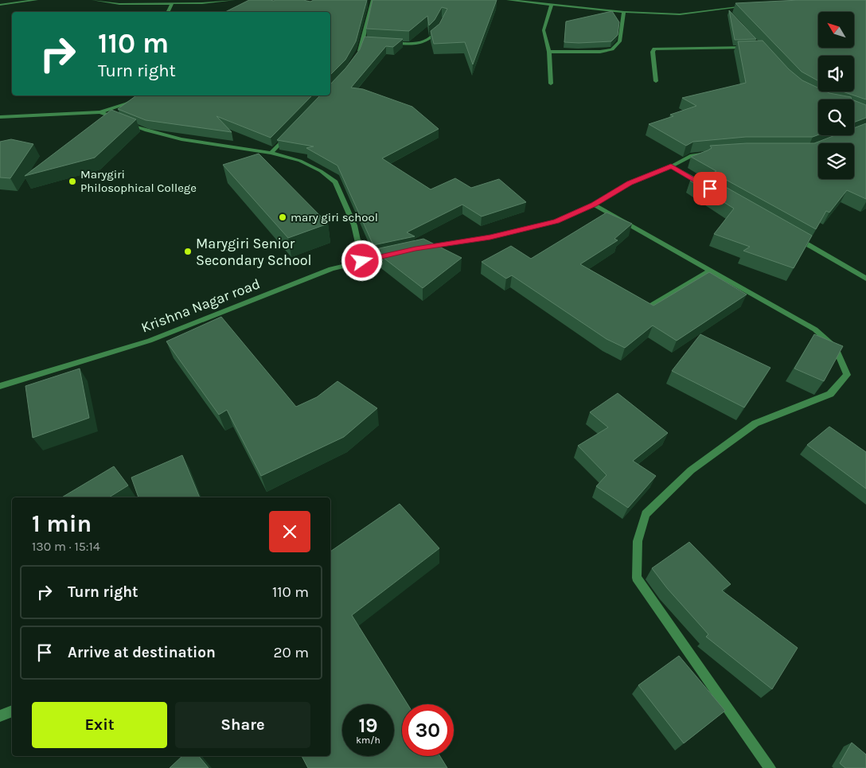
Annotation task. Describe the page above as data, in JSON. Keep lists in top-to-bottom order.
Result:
{
  "streets": {
    "street": ["Krishna Nagar road"]
  },
  "places": ["Marygiri Philosophical College", "mary giri school", "Marygiri Senior Secondary School"],
  "north": "top left",
  "page": {
    "turn": ["110 m", "Turn right"],
    "heading": ["1 min", "130 m · 15:14"],
    "list": [
      {
        "name": "Turn right",
        "value": "110 m"
      },
      {
        "name": "Arrive at destination",
        "value": "20 m"
      }
    ],
    "buttons": ["Exit", "Share"],
    "speed": "19 km/h",
    "limit": "30"
  }
}
